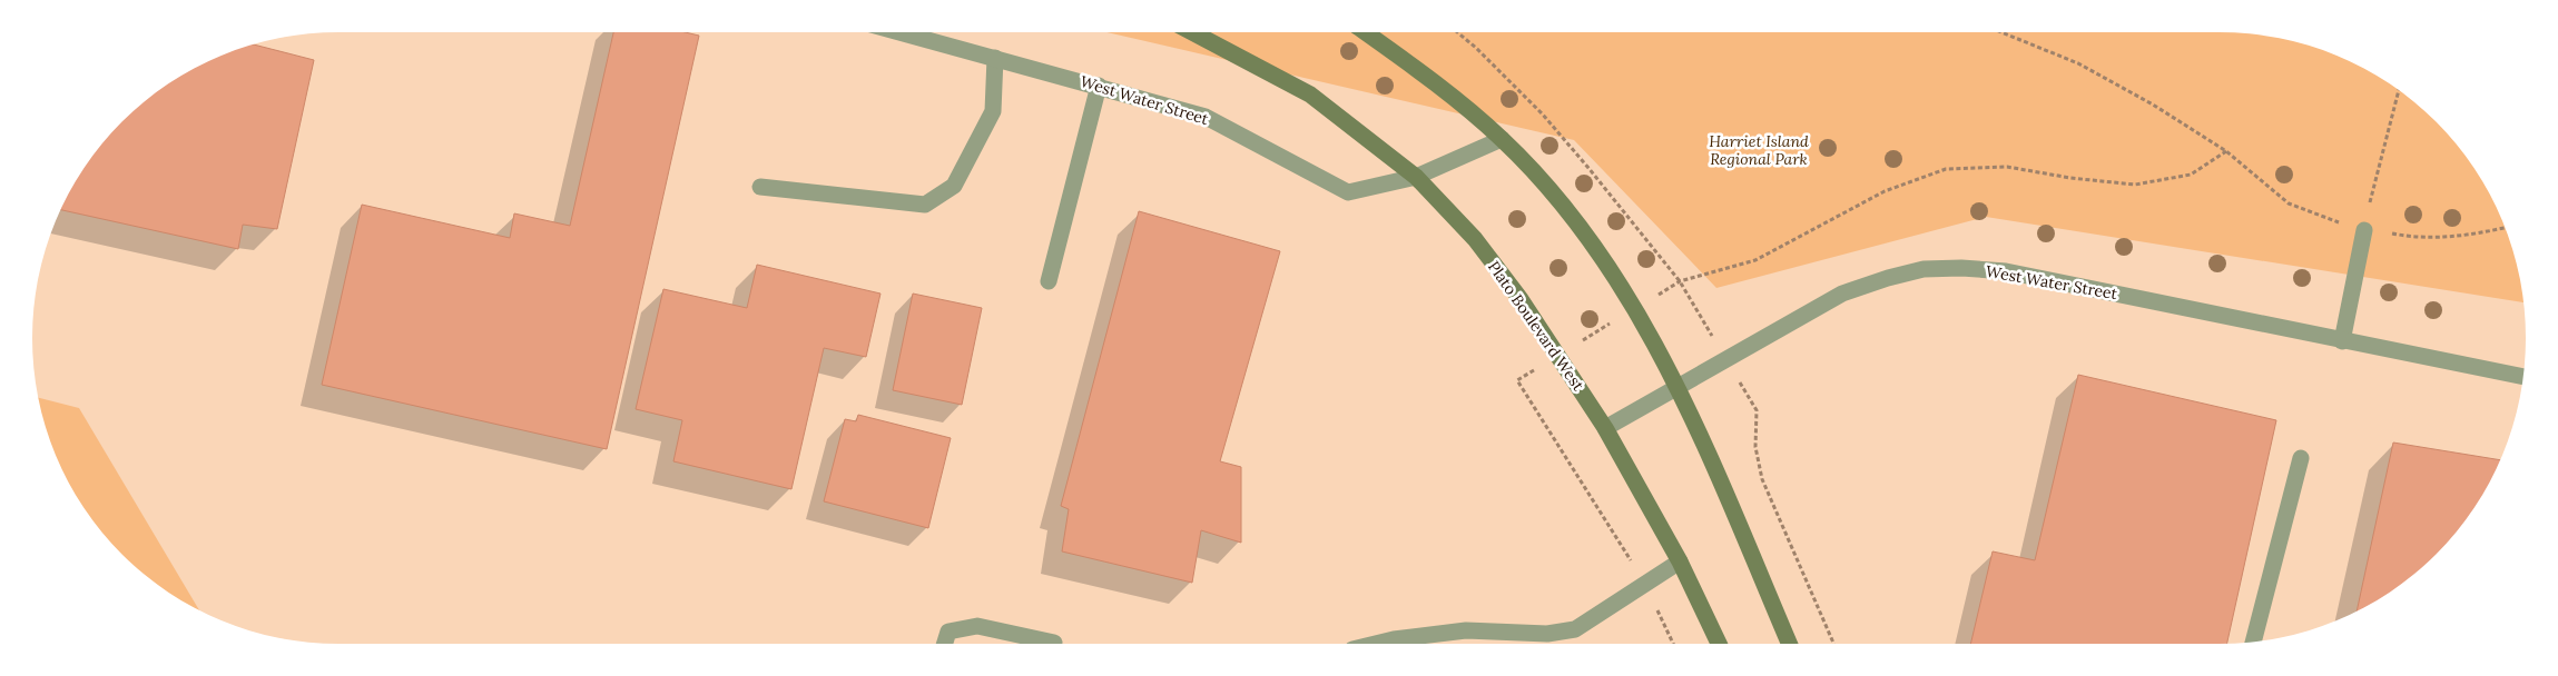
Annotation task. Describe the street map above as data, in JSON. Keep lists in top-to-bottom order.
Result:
{
  "streets": {
    "street": ["West Water Street", "Plato Boulevard West"]
  },
  "crossings": [
    ["West Water Street", "Plato Boulevard West"]
  ],
  "parks": ["Harriet Island Regional Park"]
}
